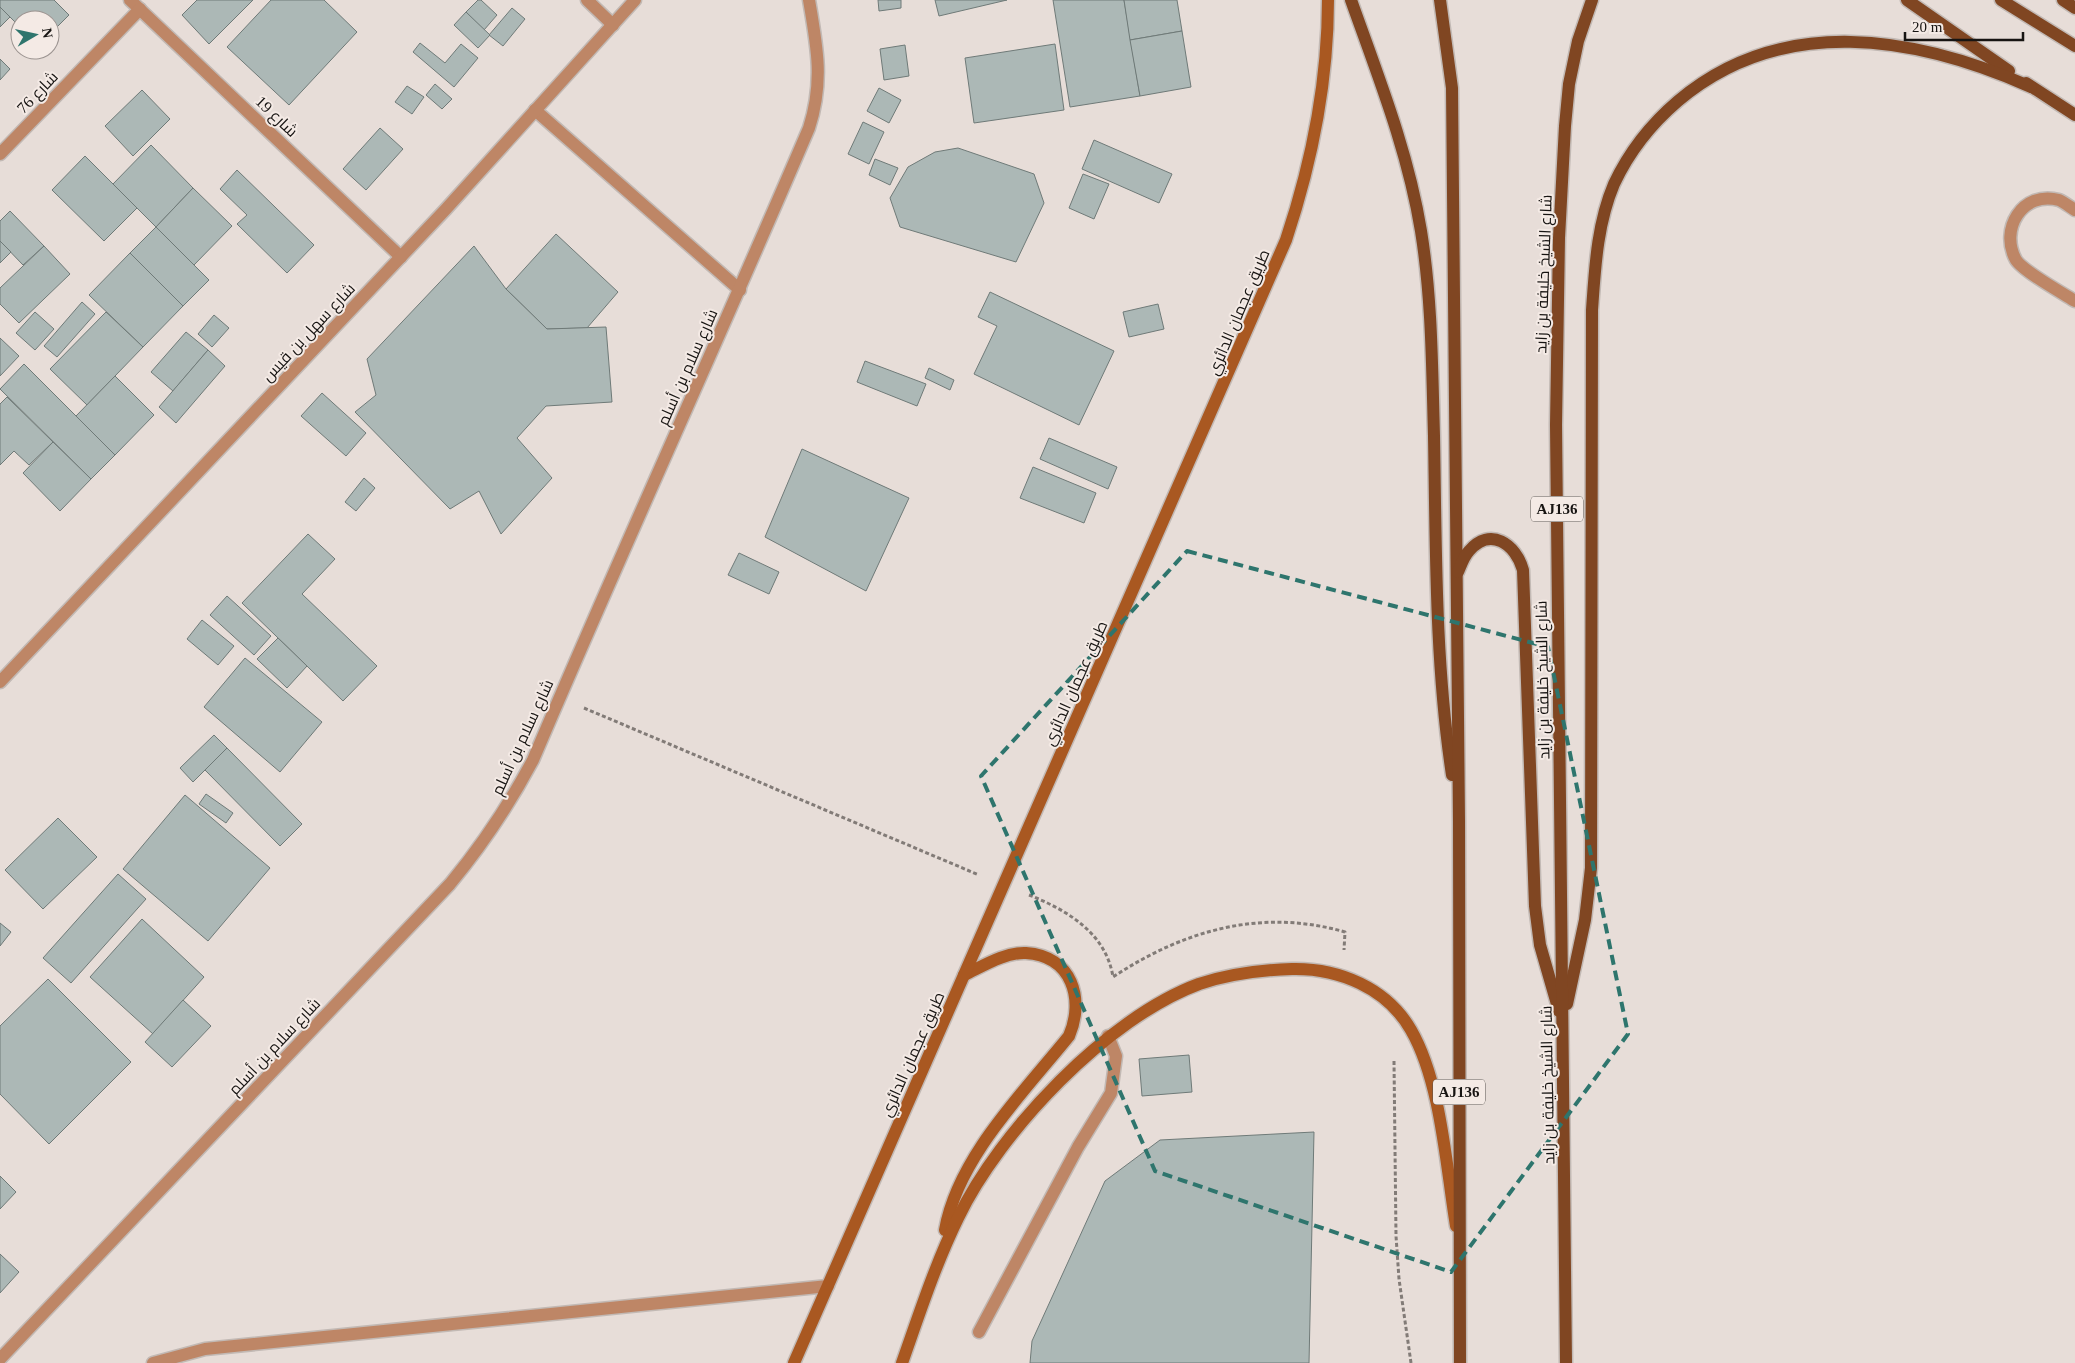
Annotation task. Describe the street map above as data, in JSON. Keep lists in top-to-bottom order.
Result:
{
  "streets": {
    "main road": ["شارع الشيخ خليفة بن زايد", "طريق عجمان الدائري", "AJ136"],
    "street": [
      "شارع 76",
      "شارع 19",
      "شارع سهل بن قيس",
      "شارع سلام بن أسلم"
    ]
  },
  "crossings": [
    ["شارع 76", "شارع 19"],
    ["شارع 19", "شارع سهل بن قيس"]
  ],
  "scale_bar": "20 m",
  "north": "right"
}
